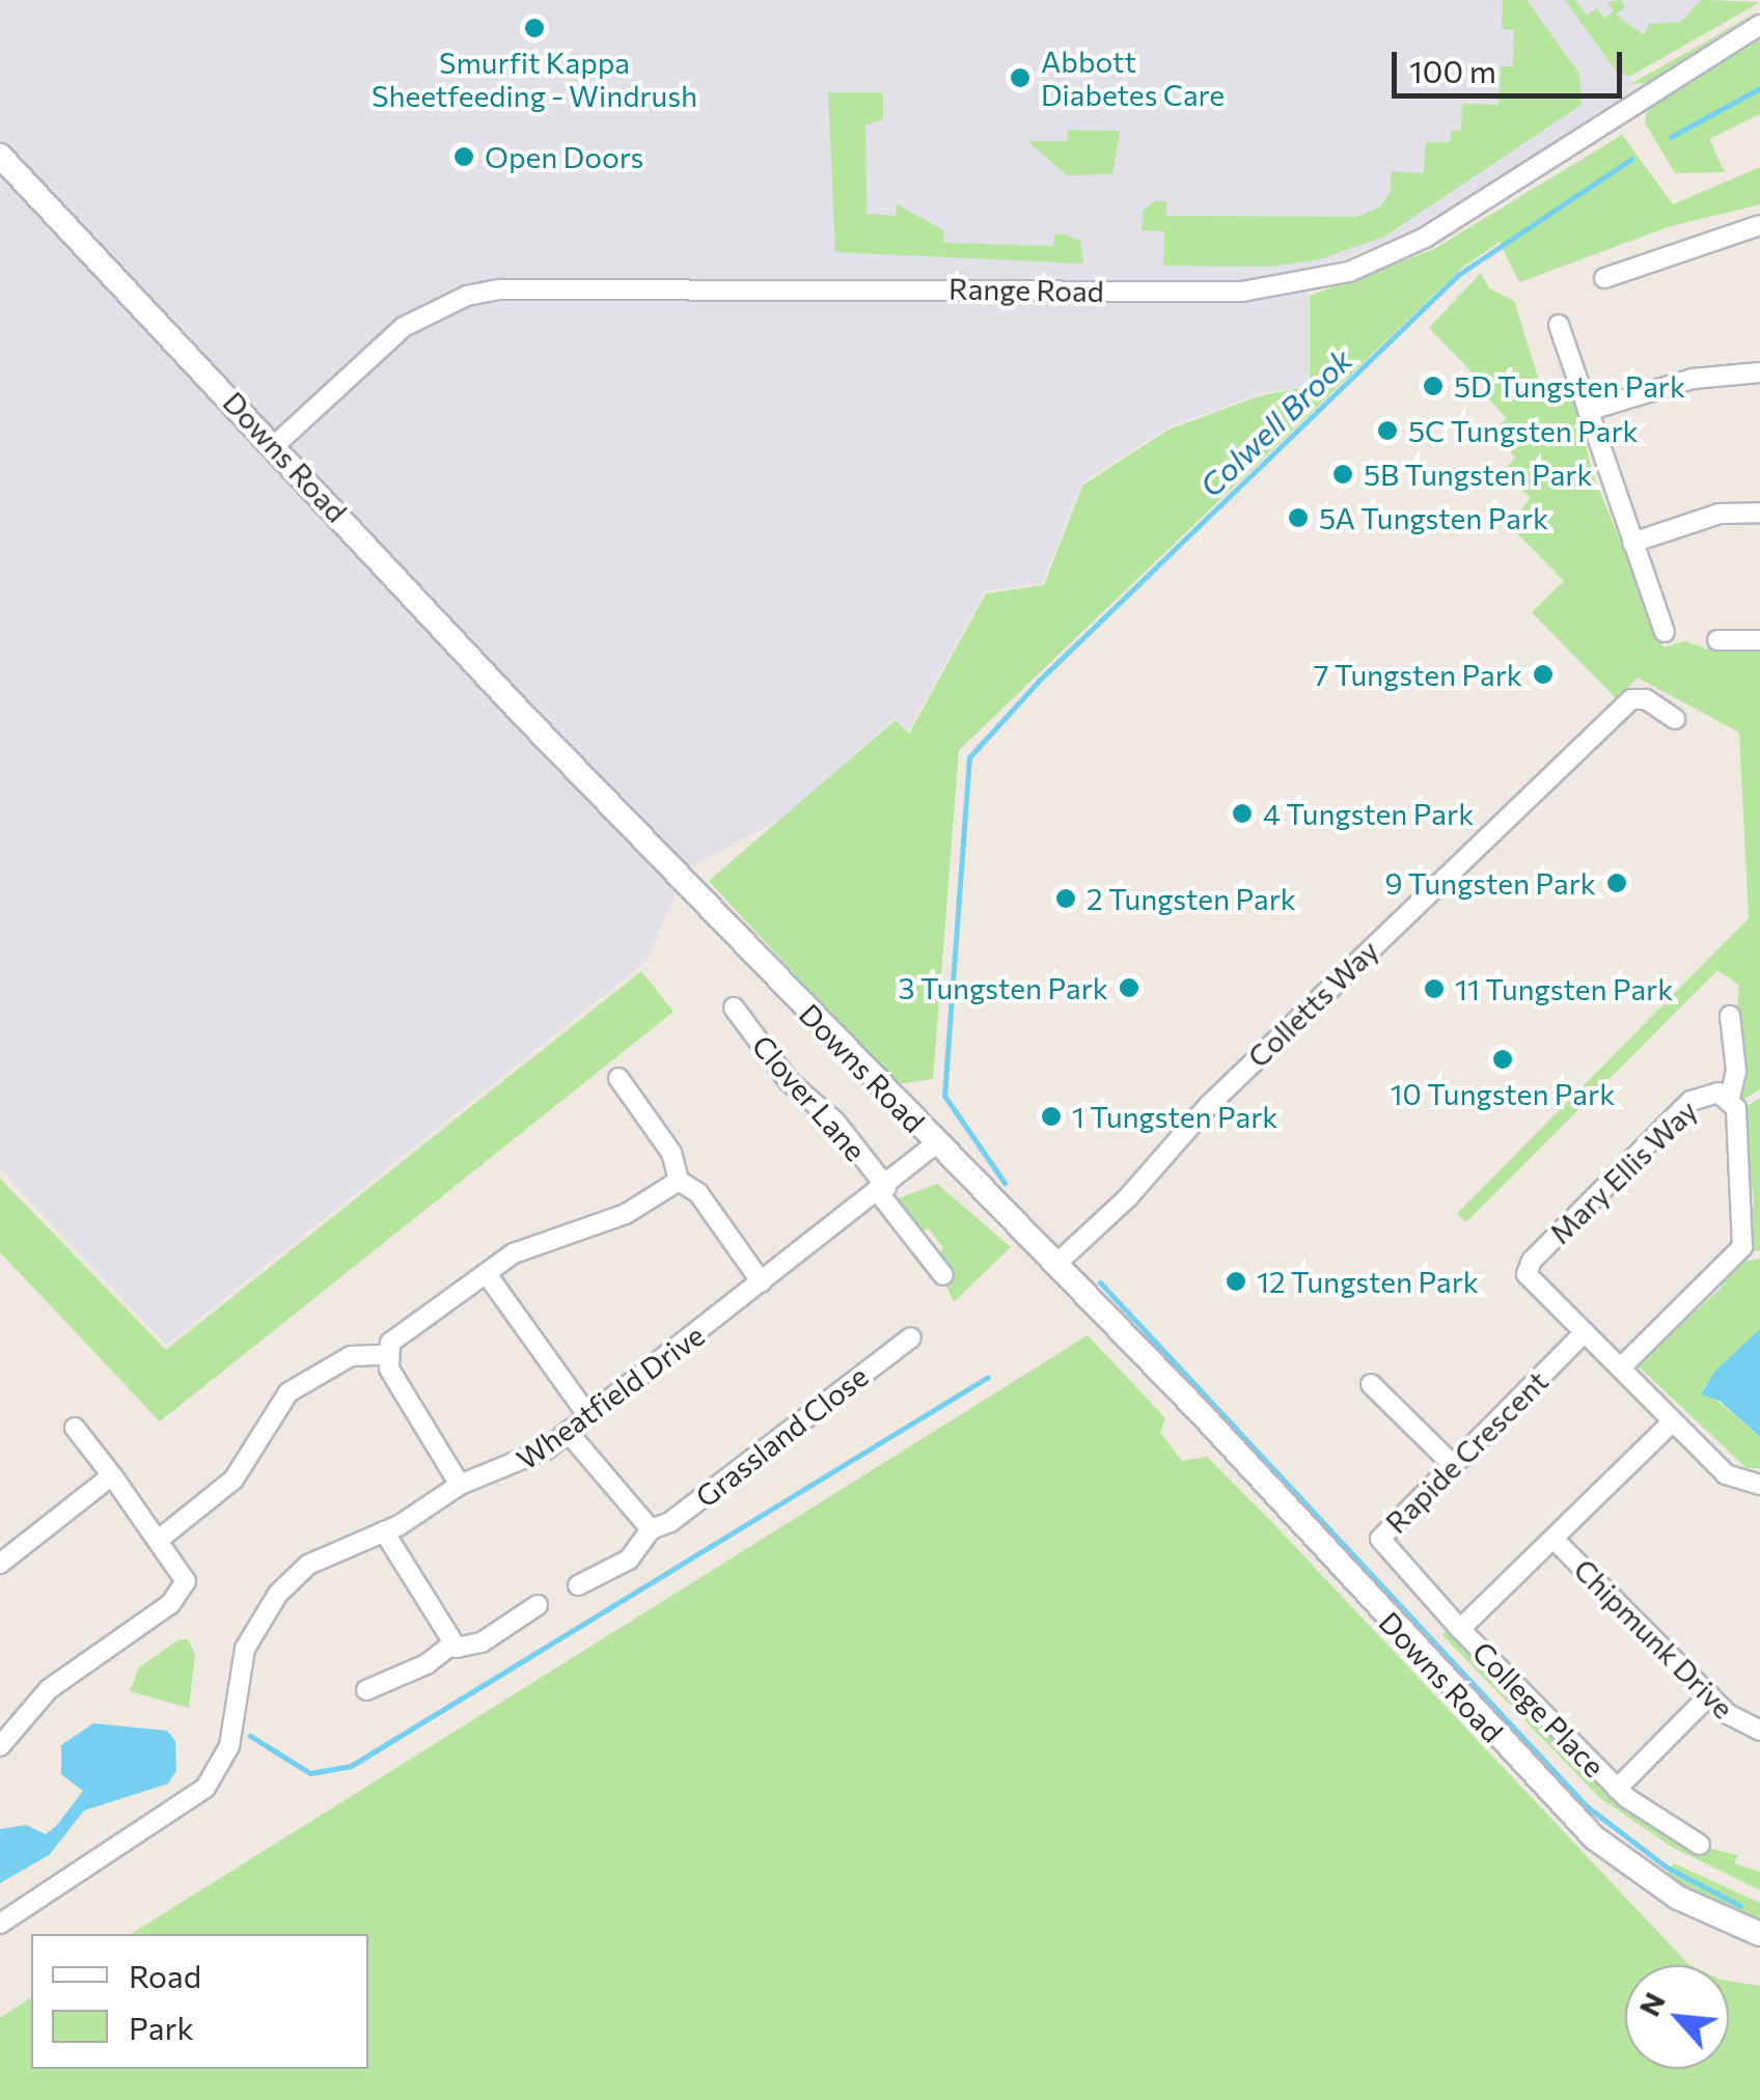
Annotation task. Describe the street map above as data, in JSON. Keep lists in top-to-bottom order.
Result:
{
  "streets": {
    "street": [
      "Range Road",
      "Downs Road",
      "Colletts Way",
      "Clover Lane",
      "Mary Ellis Way",
      "Wheatfield Drive",
      "Grassland Close",
      "Rapide Crescent",
      "Chipmunk Drive",
      "College Place"
    ]
  },
  "crossings": [
    ["Range Road", "Downs Road"],
    ["Downs Road", "Colletts Way"],
    ["Downs Road", "Wheatfield Drive"],
    ["Clover Lane", "Wheatfield Drive"],
    ["Mary Ellis Way", "Rapide Crescent"],
    ["Rapide Crescent", "College Place"],
    ["Chipmunk Drive", "College Place"]
  ],
  "water": ["Colwell Brook"],
  "places": [
    "Smurfit Kappa Sheetfeeding - Windrush",
    "Abbott Diabetes Care",
    "Open Doors",
    "5D Tungsten Park",
    "5C Tungsten Park",
    "5B Tungsten Park",
    "5A Tungsten Park",
    "7 Tungsten Park",
    "4 Tungsten Park",
    "9 Tungsten Park",
    "2 Tungsten Park",
    "3 Tungsten Park",
    "11 Tungsten Park",
    "10 Tungsten Park",
    "1 Tungsten Park",
    "12 Tungsten Park"
  ],
  "legend": ["Road", "Park"],
  "scale_bar": "100 m",
  "north": "top left"
}
